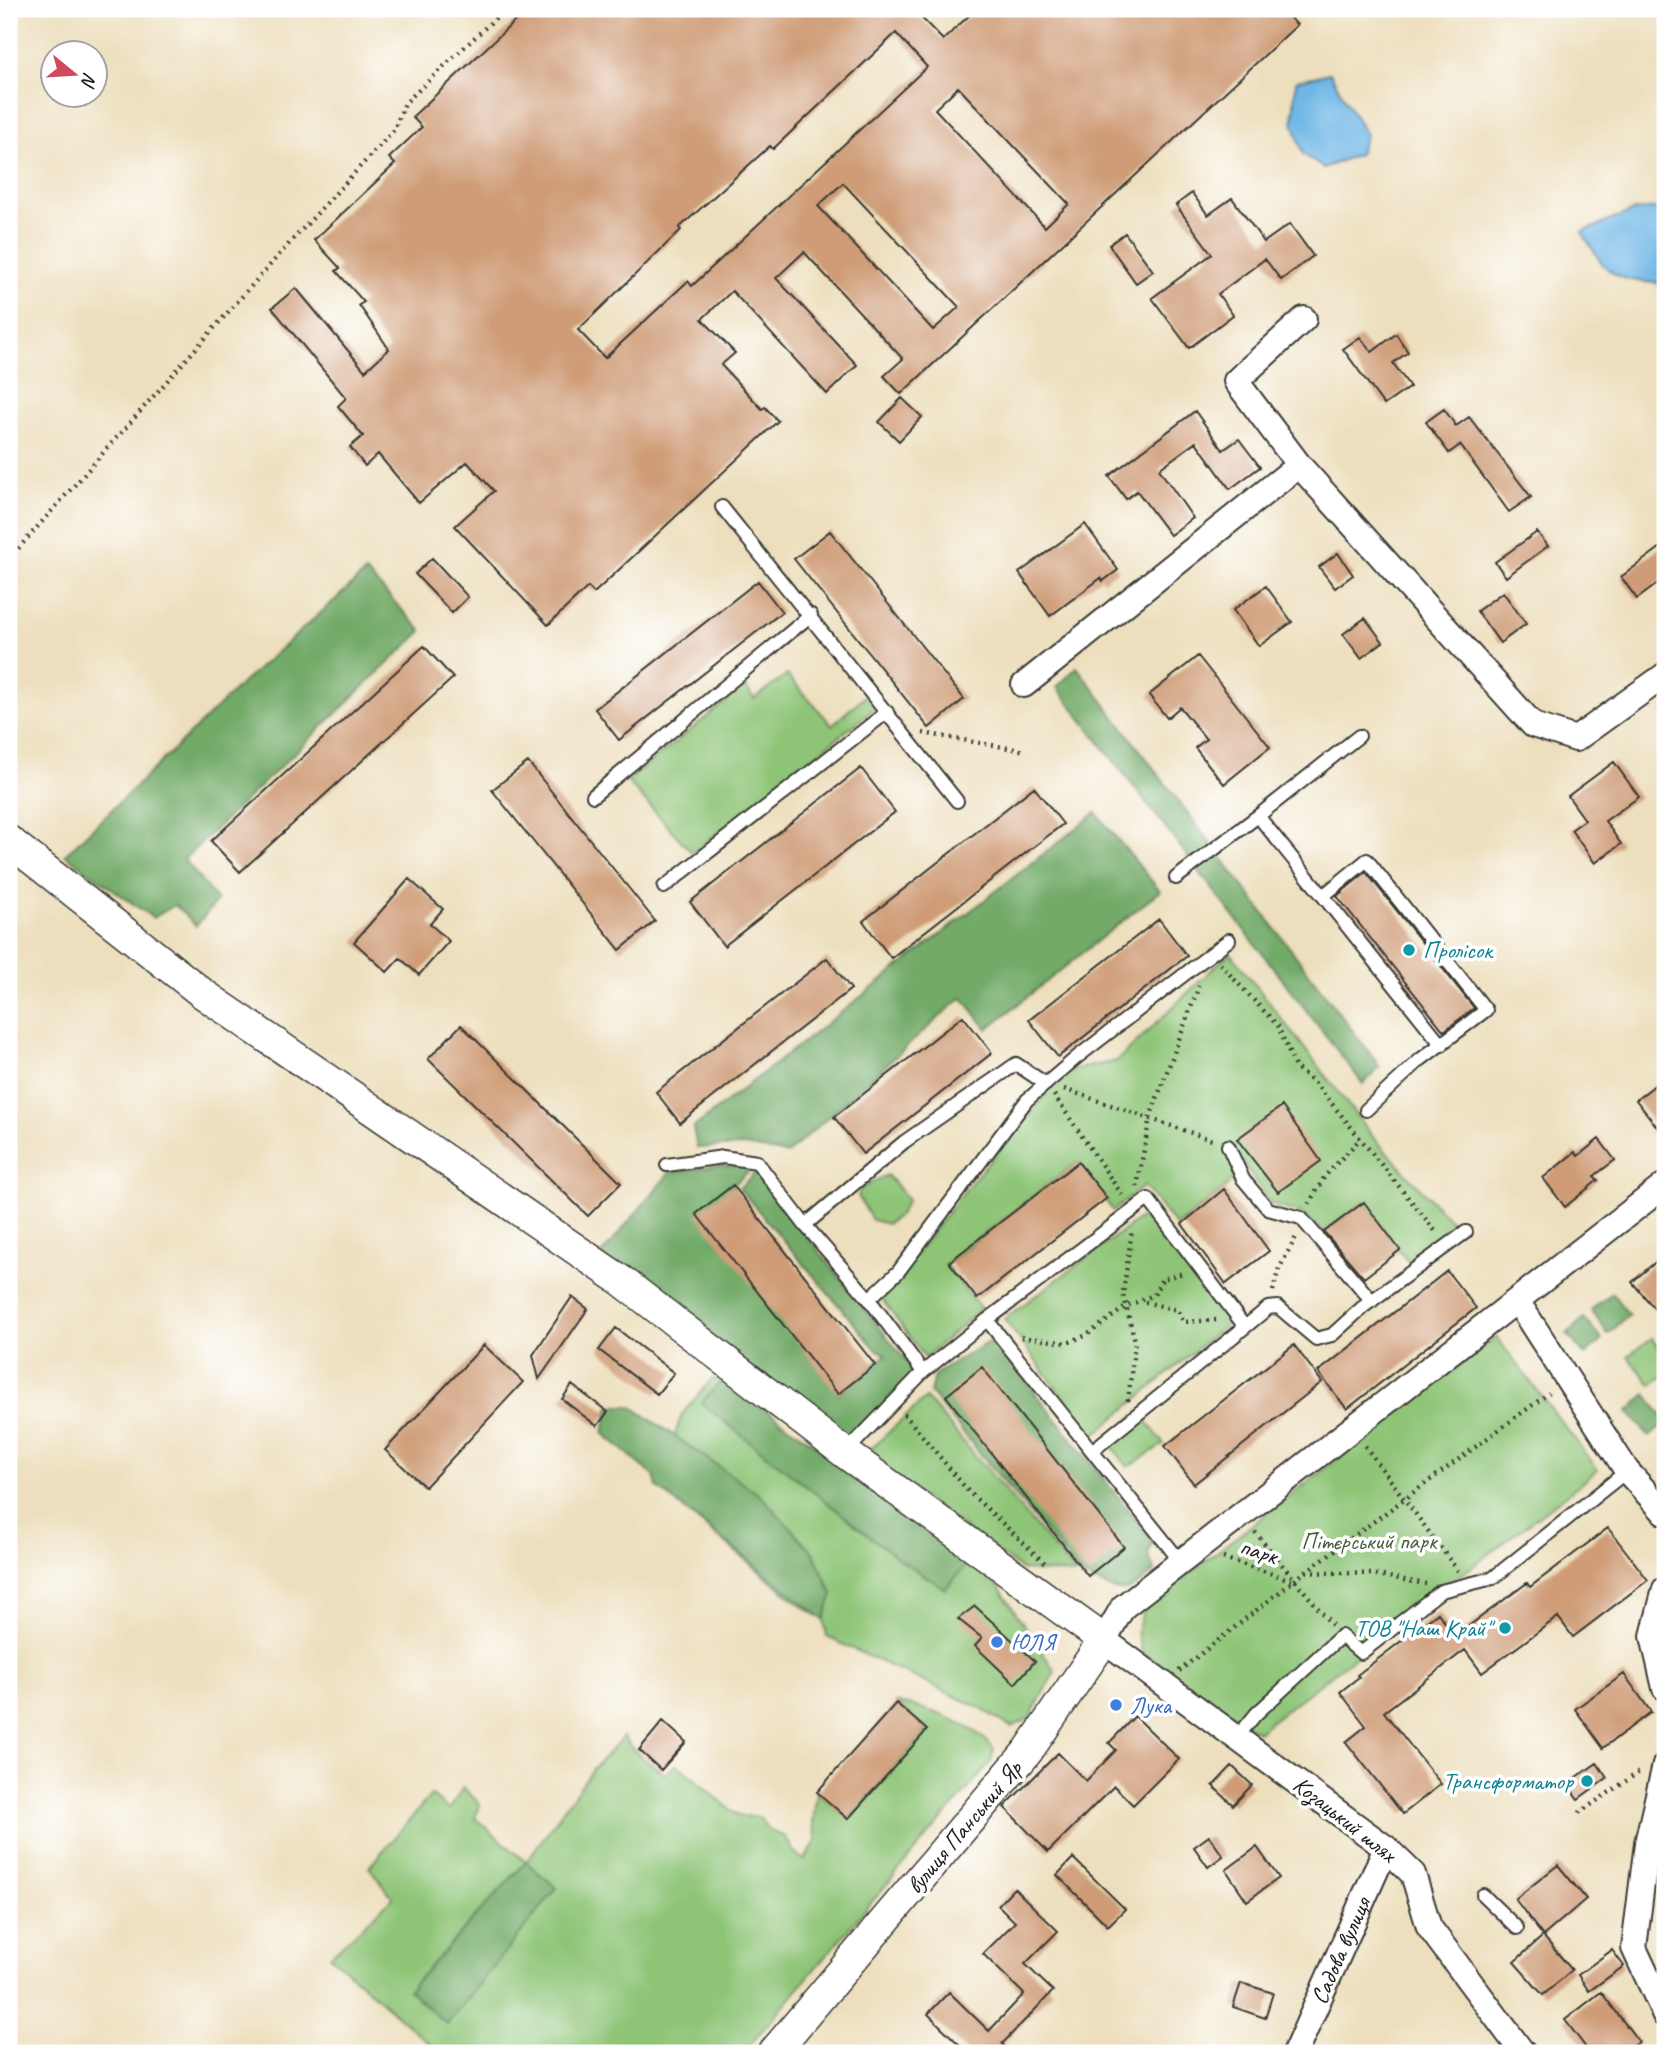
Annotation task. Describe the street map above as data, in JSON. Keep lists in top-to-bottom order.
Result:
{
  "streets": {
    "street": ["Козацький шлях", "вулиця Панський Яр", "Садова вулиця"],
    "path": ["парк"]
  },
  "crossings": [
    ["Козацький шлях", "вулиця Панський Яр"],
    ["Козацький шлях", "Садова вулиця"]
  ],
  "parks": ["Пітєрський парк"],
  "places": [
    "Пролісок",
    "ТОВ \"Наш Край\"",
    "ЮЛЯ",
    "Лука",
    "Трансформатор"
  ],
  "north": "right"
}
